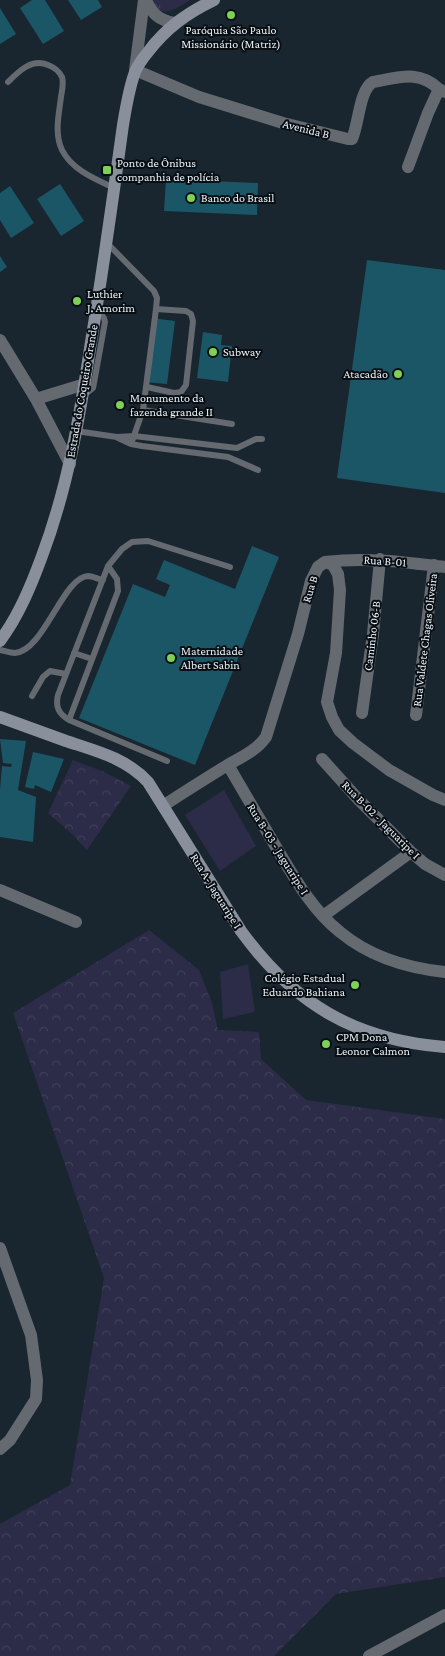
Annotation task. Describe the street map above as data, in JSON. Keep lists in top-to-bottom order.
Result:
{
  "streets": {
    "main road": ["Estrada do Coqueiro Grande", "Rua A- Jaguaripe I"],
    "street": [
      "Avenida B",
      "Rua B-01",
      "Rua B",
      "Caminho 06-B",
      "Rua Valdete Chagas Oliveira",
      "Rua B-02 - Jaguaripe I",
      "Rua B-03 - Jaguaripe I"
    ]
  },
  "crossings": [
    ["Avenida B", "Estrada do Coqueiro Grande"],
    ["Rua B-01", "Rua B"],
    ["Rua B-01", "Caminho 06-B"],
    ["Rua B-01", "Rua Valdete Chagas Oliveira"],
    ["Rua B", "Rua B-03 - Jaguaripe I"],
    ["Rua B", "Rua A- Jaguaripe I"]
  ],
  "places": {
    "other": [
      "Paróquia São Paulo Missionário (Matriz)",
      "Banco do Brasil",
      "Luthier J. Amorim",
      "Subway",
      "Atacadão",
      "Monumento da fazenda grande II",
      "Maternidade Albert Sabin",
      "Colégio Estadual Eduardo Bahiana",
      "CPM Dona Leonor Calmon"
    ],
    "transit": ["Ponto de Ônibus companhia de polícia"]
  }
}
